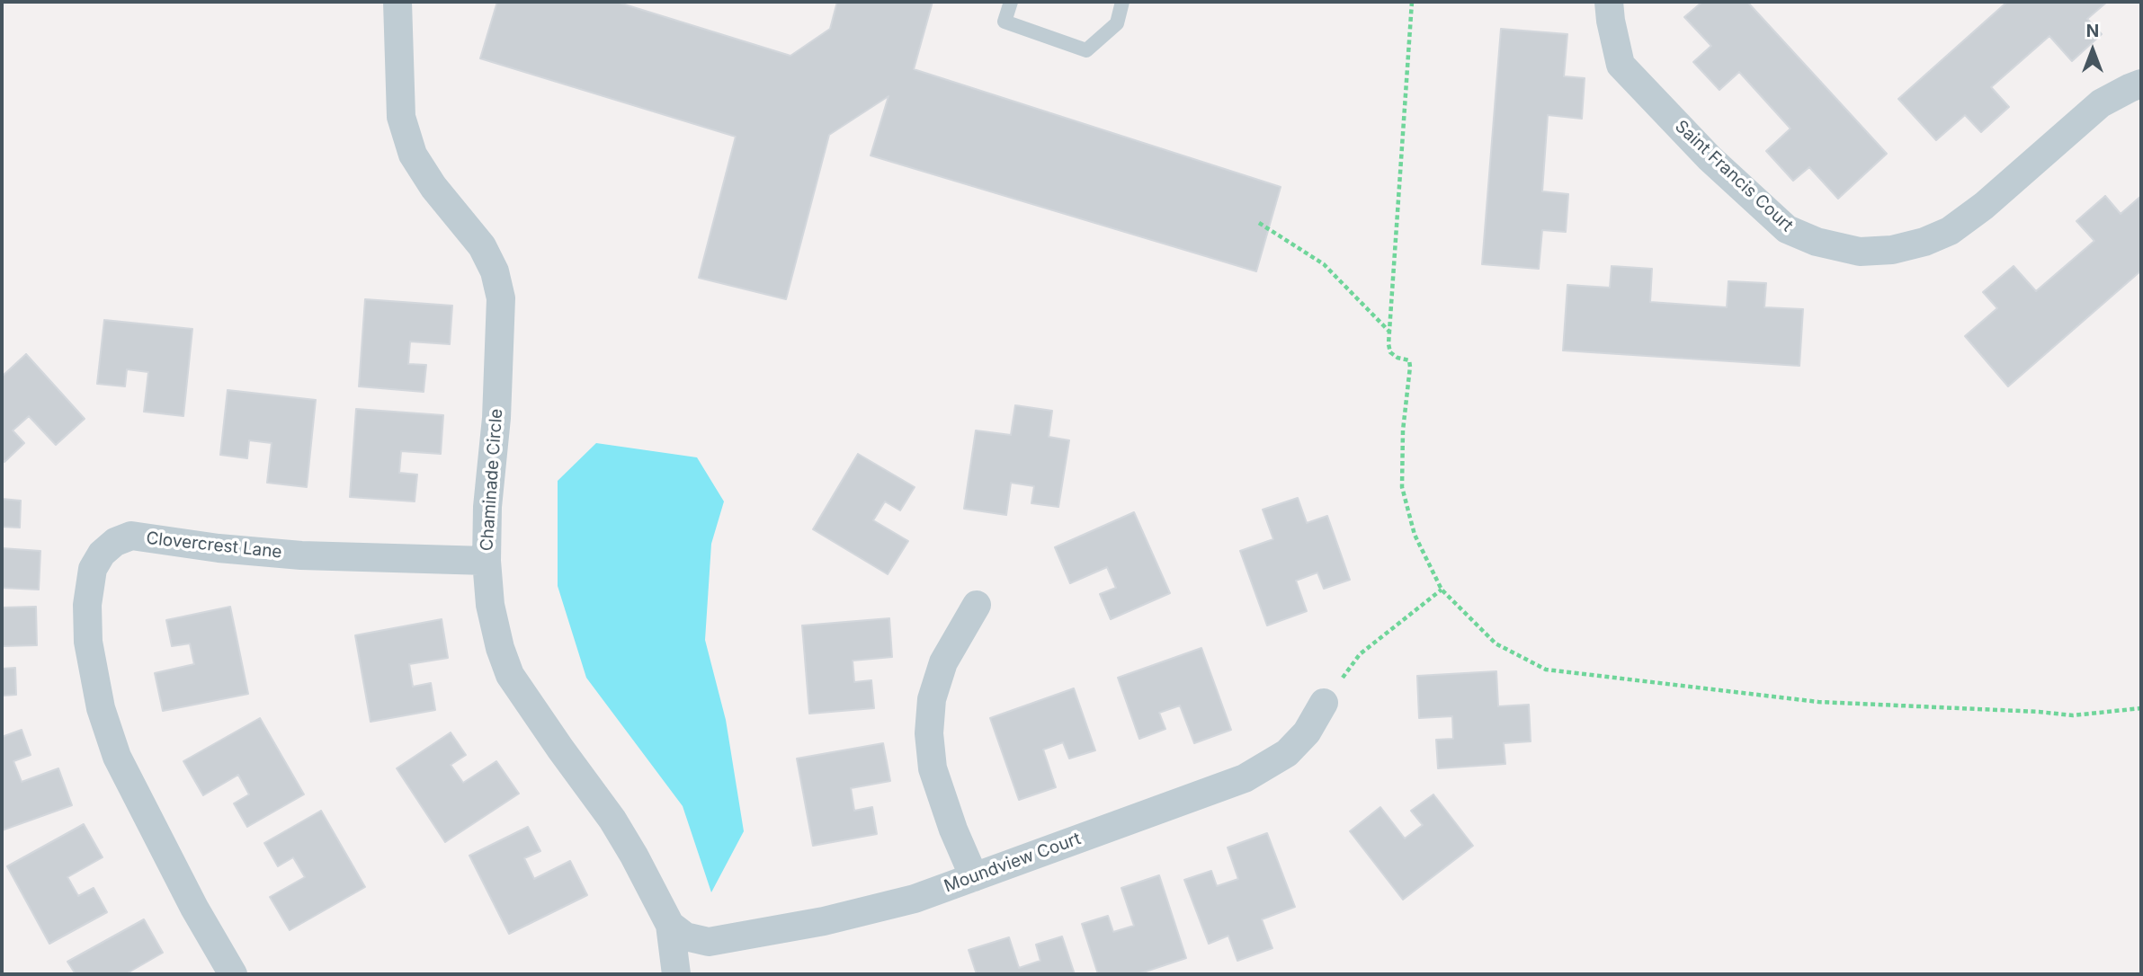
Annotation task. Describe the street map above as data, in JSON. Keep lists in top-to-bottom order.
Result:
{
  "streets": {
    "street": [
      "Saint Francis Court",
      "Chaminade Circle",
      "Clovercrest Lane",
      "Moundview Court"
    ]
  },
  "crossings": [
    ["Chaminade Circle", "Clovercrest Lane"],
    ["Chaminade Circle", "Moundview Court"]
  ],
  "north": "top"
}
